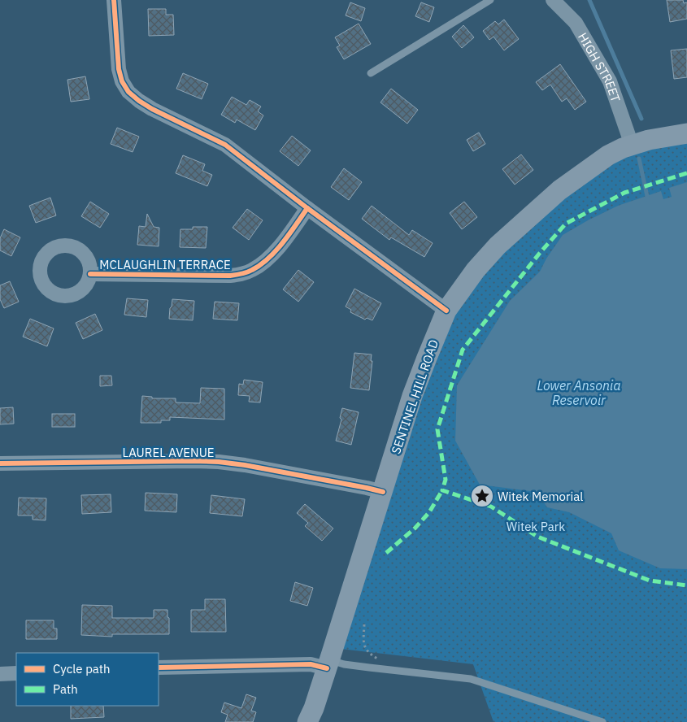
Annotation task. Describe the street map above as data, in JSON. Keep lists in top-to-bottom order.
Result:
{
  "streets": {
    "main road": ["SENTINEL HILL ROAD"],
    "street": ["HIGH STREET", "MCLAUGHLIN TERRACE", "LAUREL AVENUE"]
  },
  "crossings": [
    ["HIGH STREET", "SENTINEL HILL ROAD"],
    ["SENTINEL HILL ROAD", "LAUREL AVENUE"]
  ],
  "water": ["Lower Ansonia Reservoir"],
  "parks": ["Witek Park"],
  "places": {
    "place": ["Witek Memorial"]
  },
  "legend": ["Cycle path", "Path"]
}
